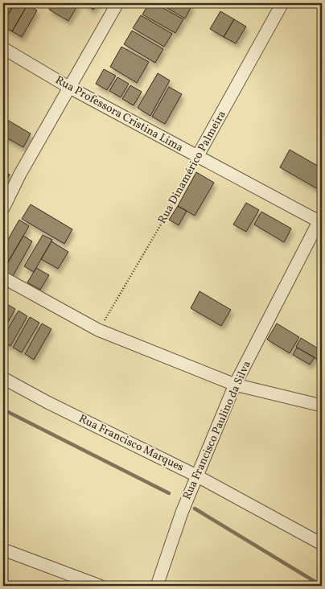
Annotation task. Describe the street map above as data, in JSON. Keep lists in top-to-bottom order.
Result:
{
  "streets": {
    "street": [
      "Rua Professora Cristina Lima",
      "Rua Dinamérico Palmeira",
      "Rua Francisco Paulino da Silva",
      "Rua Francisco Marques"
    ]
  },
  "crossings": [
    ["Rua Professora Cristina Lima", "Rua Dinamérico Palmeira"],
    ["Rua Professora Cristina Lima", "Rua Francisco Paulino da Silva"],
    ["Rua Francisco Paulino da Silva", "Rua Francisco Marques"]
  ]
}
